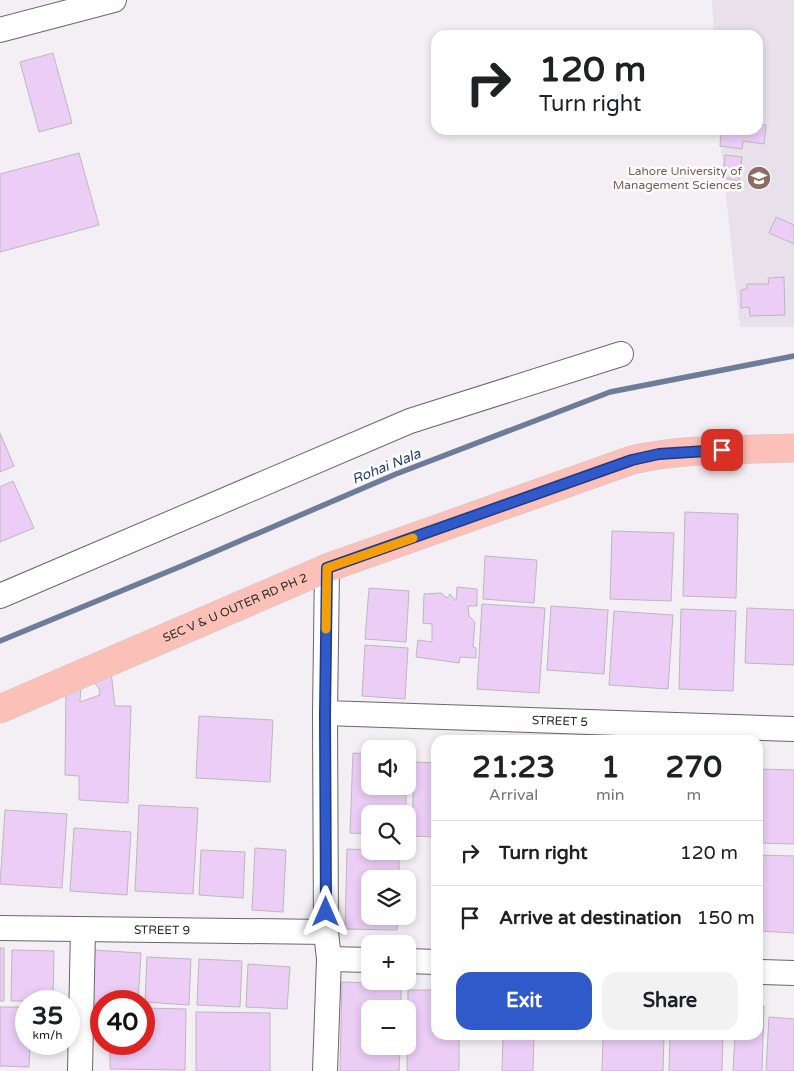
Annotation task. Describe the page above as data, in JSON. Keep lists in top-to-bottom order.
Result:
{
  "streets": {
    "main road": ["SEC V & U OUTER RD PH 2"],
    "street": ["STREET 5", "STREET 9"]
  },
  "water": ["Rohai Nala"],
  "places": {
    "school or university": ["Lahore University of Management Sciences"]
  },
  "page": {
    "turn": ["120 m", "Turn right"],
    "eta": [
      "21:23",
      "Arrival",
      "1",
      "min",
      "270",
      "m"
    ],
    "map_buttons": ["+", "−"],
    "list": [
      {
        "name": "Turn right",
        "value": "120 m"
      },
      {
        "name": "Arrive at destination",
        "value": "150 m"
      }
    ],
    "buttons": ["Exit", "Share"],
    "speed": "35 km/h",
    "limit": "40"
  }
}
